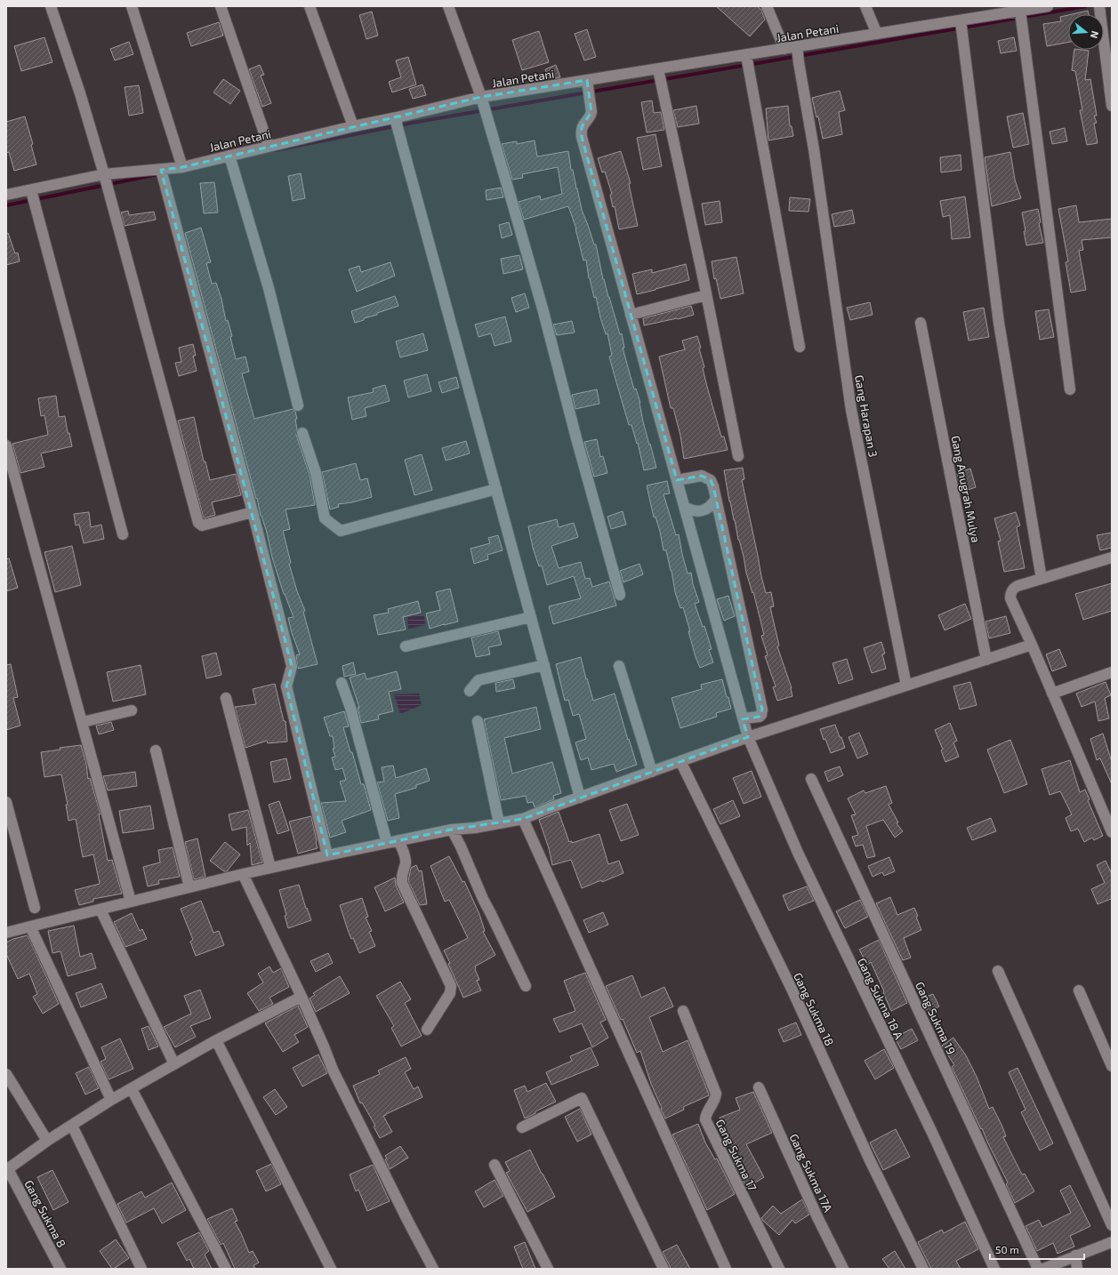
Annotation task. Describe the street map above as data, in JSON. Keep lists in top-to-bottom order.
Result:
{
  "streets": {
    "street": [
      "Jalan Petani",
      "Gang Harapan 3",
      "Gang Anugrah Mulya",
      "Gang Sukma 18 A",
      "Gang Sukma 18",
      "Gang Sukma 19",
      "Gang Sukma 17",
      "Gang Sukma 17A",
      "Gang Sukma 8"
    ]
  },
  "crossings": [
    ["Jalan Petani", "Gang Harapan 3"]
  ],
  "scale_bar": "50 m",
  "north": "right"
}
